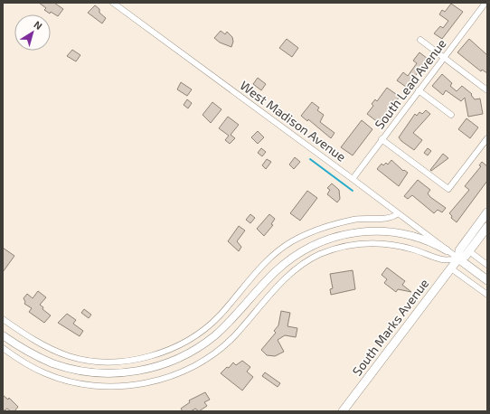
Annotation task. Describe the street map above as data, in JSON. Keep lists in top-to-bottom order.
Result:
{
  "streets": {
    "main road": ["South Marks Avenue"],
    "street": ["South Lead Avenue", "West Madison Avenue"]
  },
  "crossings": [
    ["South Lead Avenue", "West Madison Avenue"],
    ["West Madison Avenue", "South Marks Avenue"]
  ],
  "north": "top right"
}
